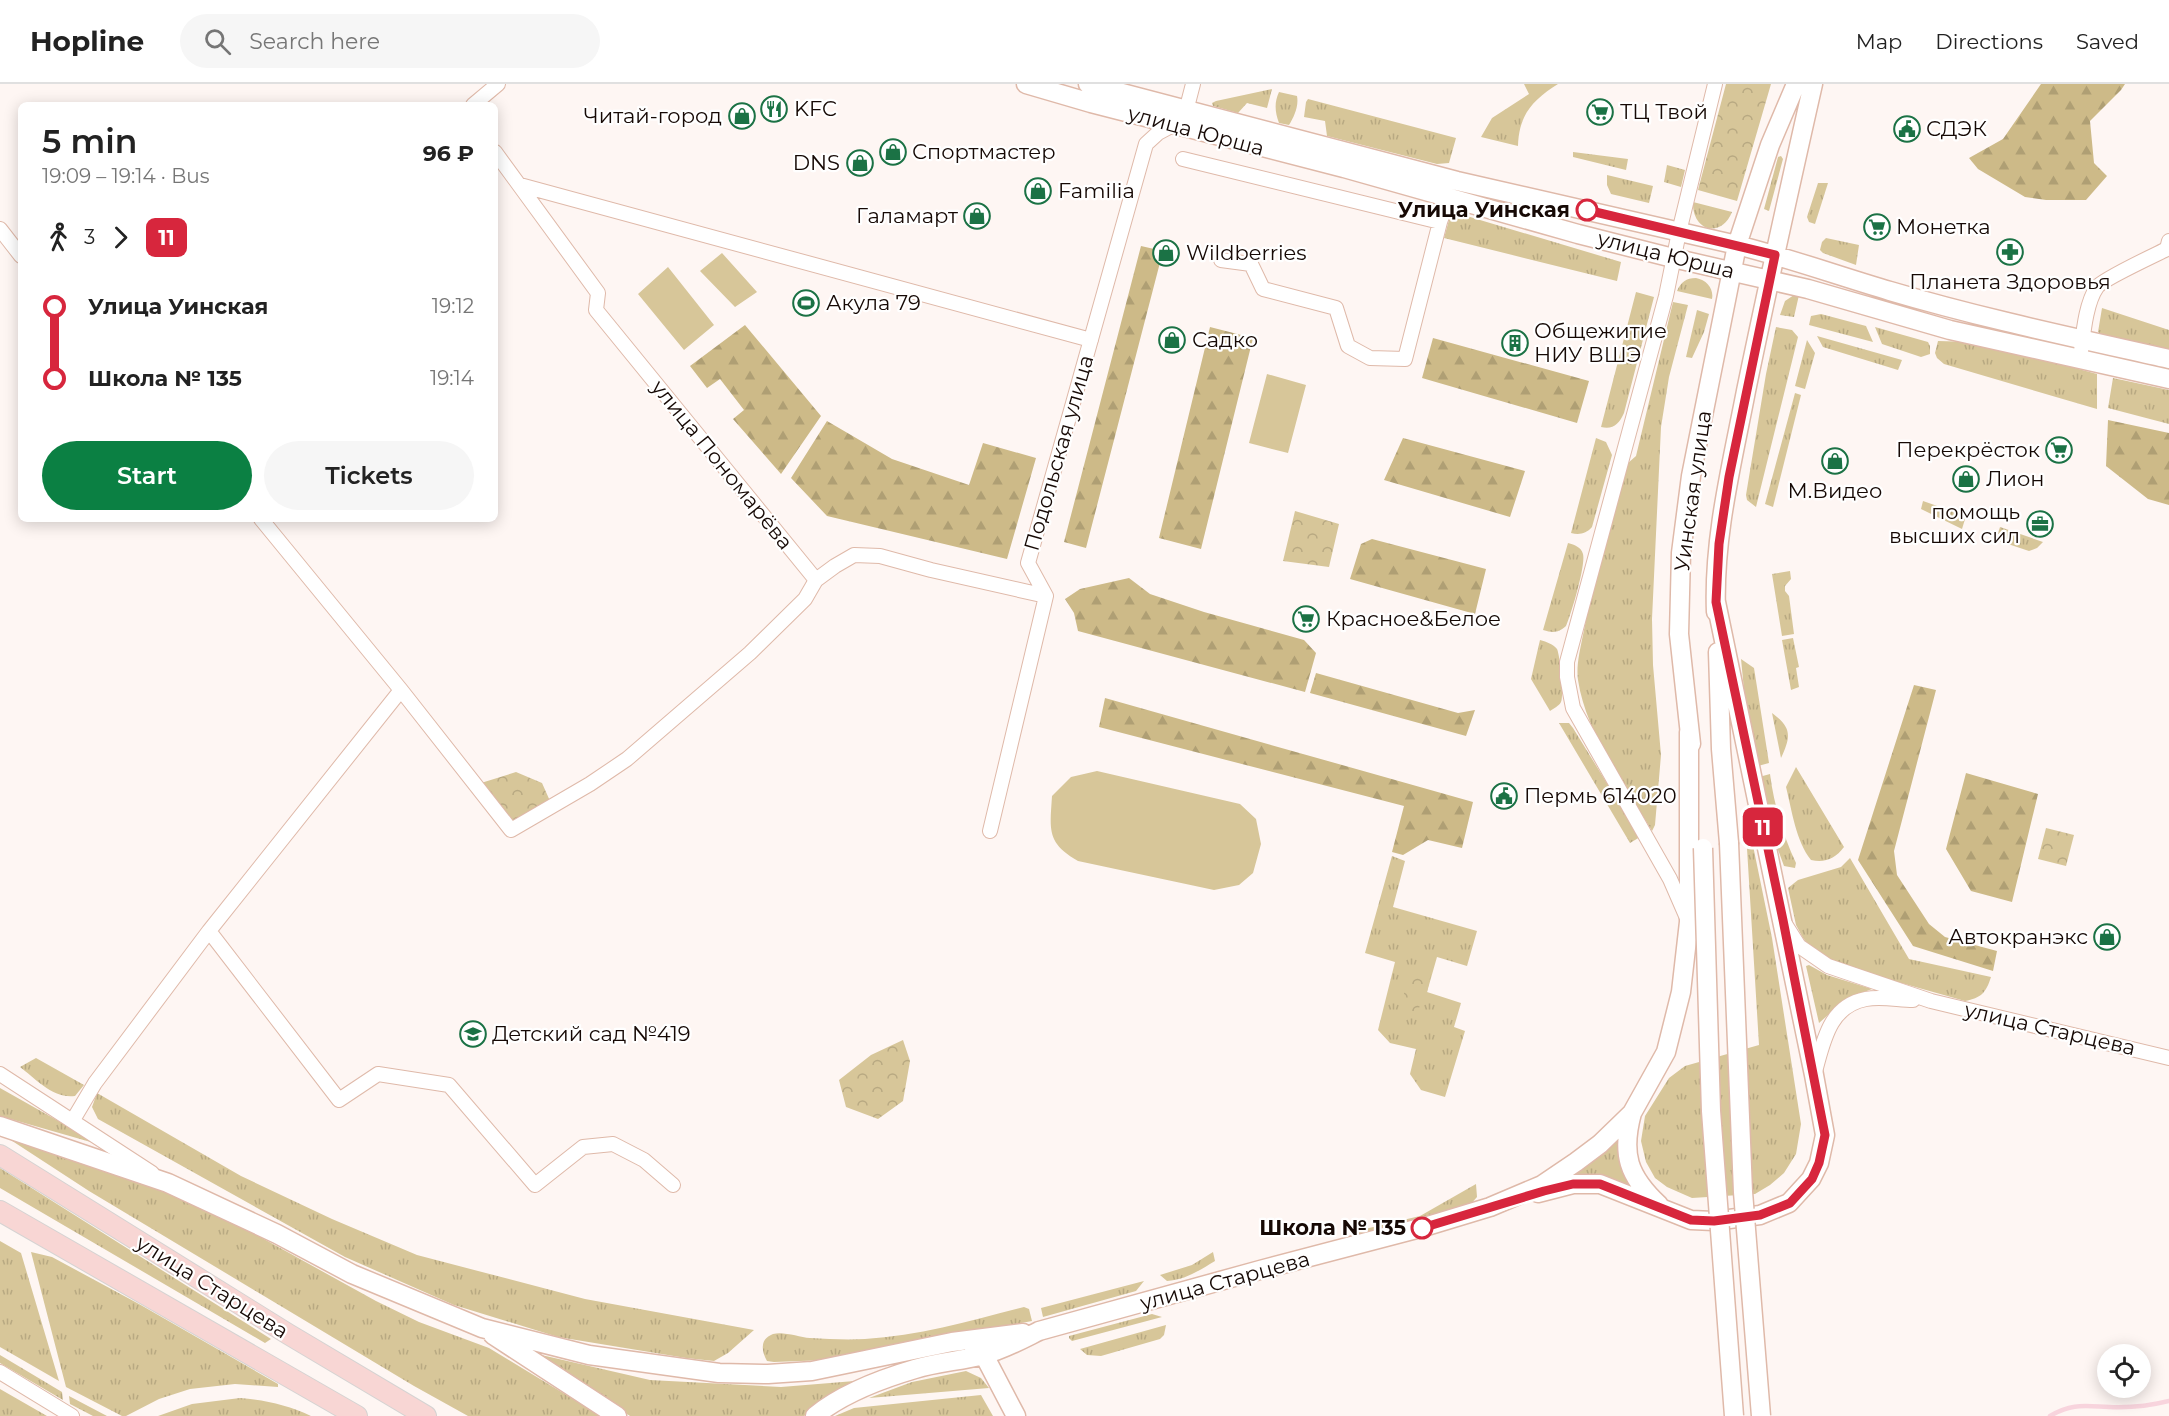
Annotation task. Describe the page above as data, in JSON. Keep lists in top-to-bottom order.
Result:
{
  "streets": {
    "main road": ["улица Юрша", "Уинская улица", "улица Старцева"],
    "street": ["Подольская улица", "улица Пономарёва"]
  },
  "crossings": [
    ["улица Юрша", "Подольская улица"],
    ["улица Юрша", "Уинская улица"],
    ["Уинская улица", "улица Старцева"]
  ],
  "places": {
    "restaurant": ["KFC"],
    "supermarket": [
      "ТЦ Твой",
      "Монетка",
      "Перекрёсток",
      "Красное&Белое"
    ],
    "shop": [
      "Читай-город",
      "Спортмастер",
      "DNS",
      "Familia",
      "Галамарт",
      "Wildberries",
      "Садко",
      "М.Видео",
      "Лион",
      "Автокранэкс"
    ],
    "public building": ["СДЭК", "Пермь 614020"],
    "other": ["Улица Уинская", "Школа № 135"],
    "pharmacy": ["Планета Здоровья"],
    "sports": ["Акула 79"],
    "building": ["Общежитие НИУ ВШЭ"],
    "office": ["помощь высших сил"],
    "school or university": ["Детский сад №419"]
  },
  "lines": ["bus line 11"],
  "page": {
    "header": "Hopline",
    "search": "Search here",
    "nav": ["Map", "Directions", "Saved"],
    "on_map": "11",
    "heading": ["5 min", "19:09 – 19:14 · Bus", "96 ₽"],
    "legs": ["3", "11"],
    "list": [
      {
        "name": "Улица Уинская",
        "value": "19:12"
      },
      {
        "name": "Школа № 135",
        "value": "19:14"
      }
    ],
    "buttons": ["Start", "Tickets"]
  }
}
